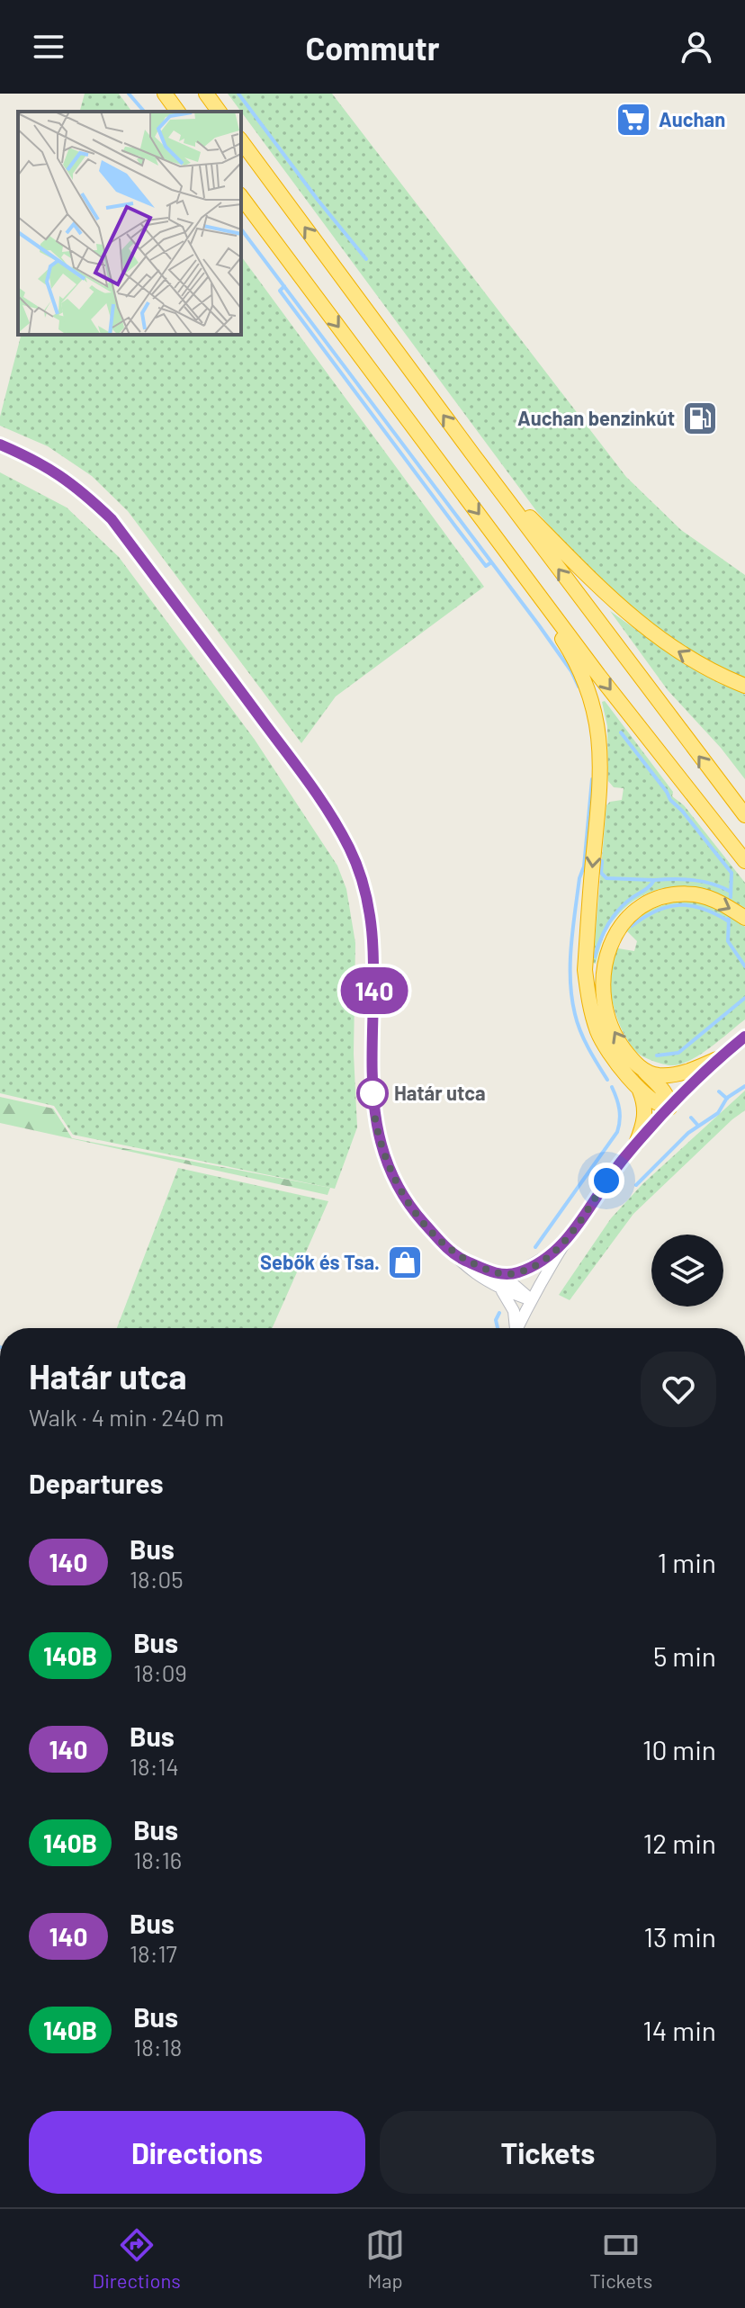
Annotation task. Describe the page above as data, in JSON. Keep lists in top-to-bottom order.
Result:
{
  "places": {
    "supermarket": ["Auchan"],
    "fuel station": ["Auchan benzinkút"],
    "other": ["Határ utca"],
    "shop": ["Sebők és Tsa."]
  },
  "lines": ["bus line 140"],
  "page": {
    "header": "Commutr",
    "on_map": "140",
    "heading": [
      ["Határ utca", "Walk · 4 min · 240 m"],
      "Departures"
    ],
    "list": [
      {
        "mark": "140",
        "name": "Bus",
        "note": "18:05",
        "value": "1 min"
      },
      {
        "mark": "140B",
        "name": "Bus",
        "note": "18:09",
        "value": "5 min"
      },
      {
        "mark": "140",
        "name": "Bus",
        "note": "18:14",
        "value": "10 min"
      },
      {
        "mark": "140B",
        "name": "Bus",
        "note": "18:16",
        "value": "12 min"
      },
      {
        "mark": "140",
        "name": "Bus",
        "note": "18:17",
        "value": "13 min"
      },
      {
        "mark": "140B",
        "name": "Bus",
        "note": "18:18",
        "value": "14 min"
      }
    ],
    "buttons": ["Directions", "Tickets"],
    "tabs": ["Directions", "Map", "Tickets"]
  }
}
